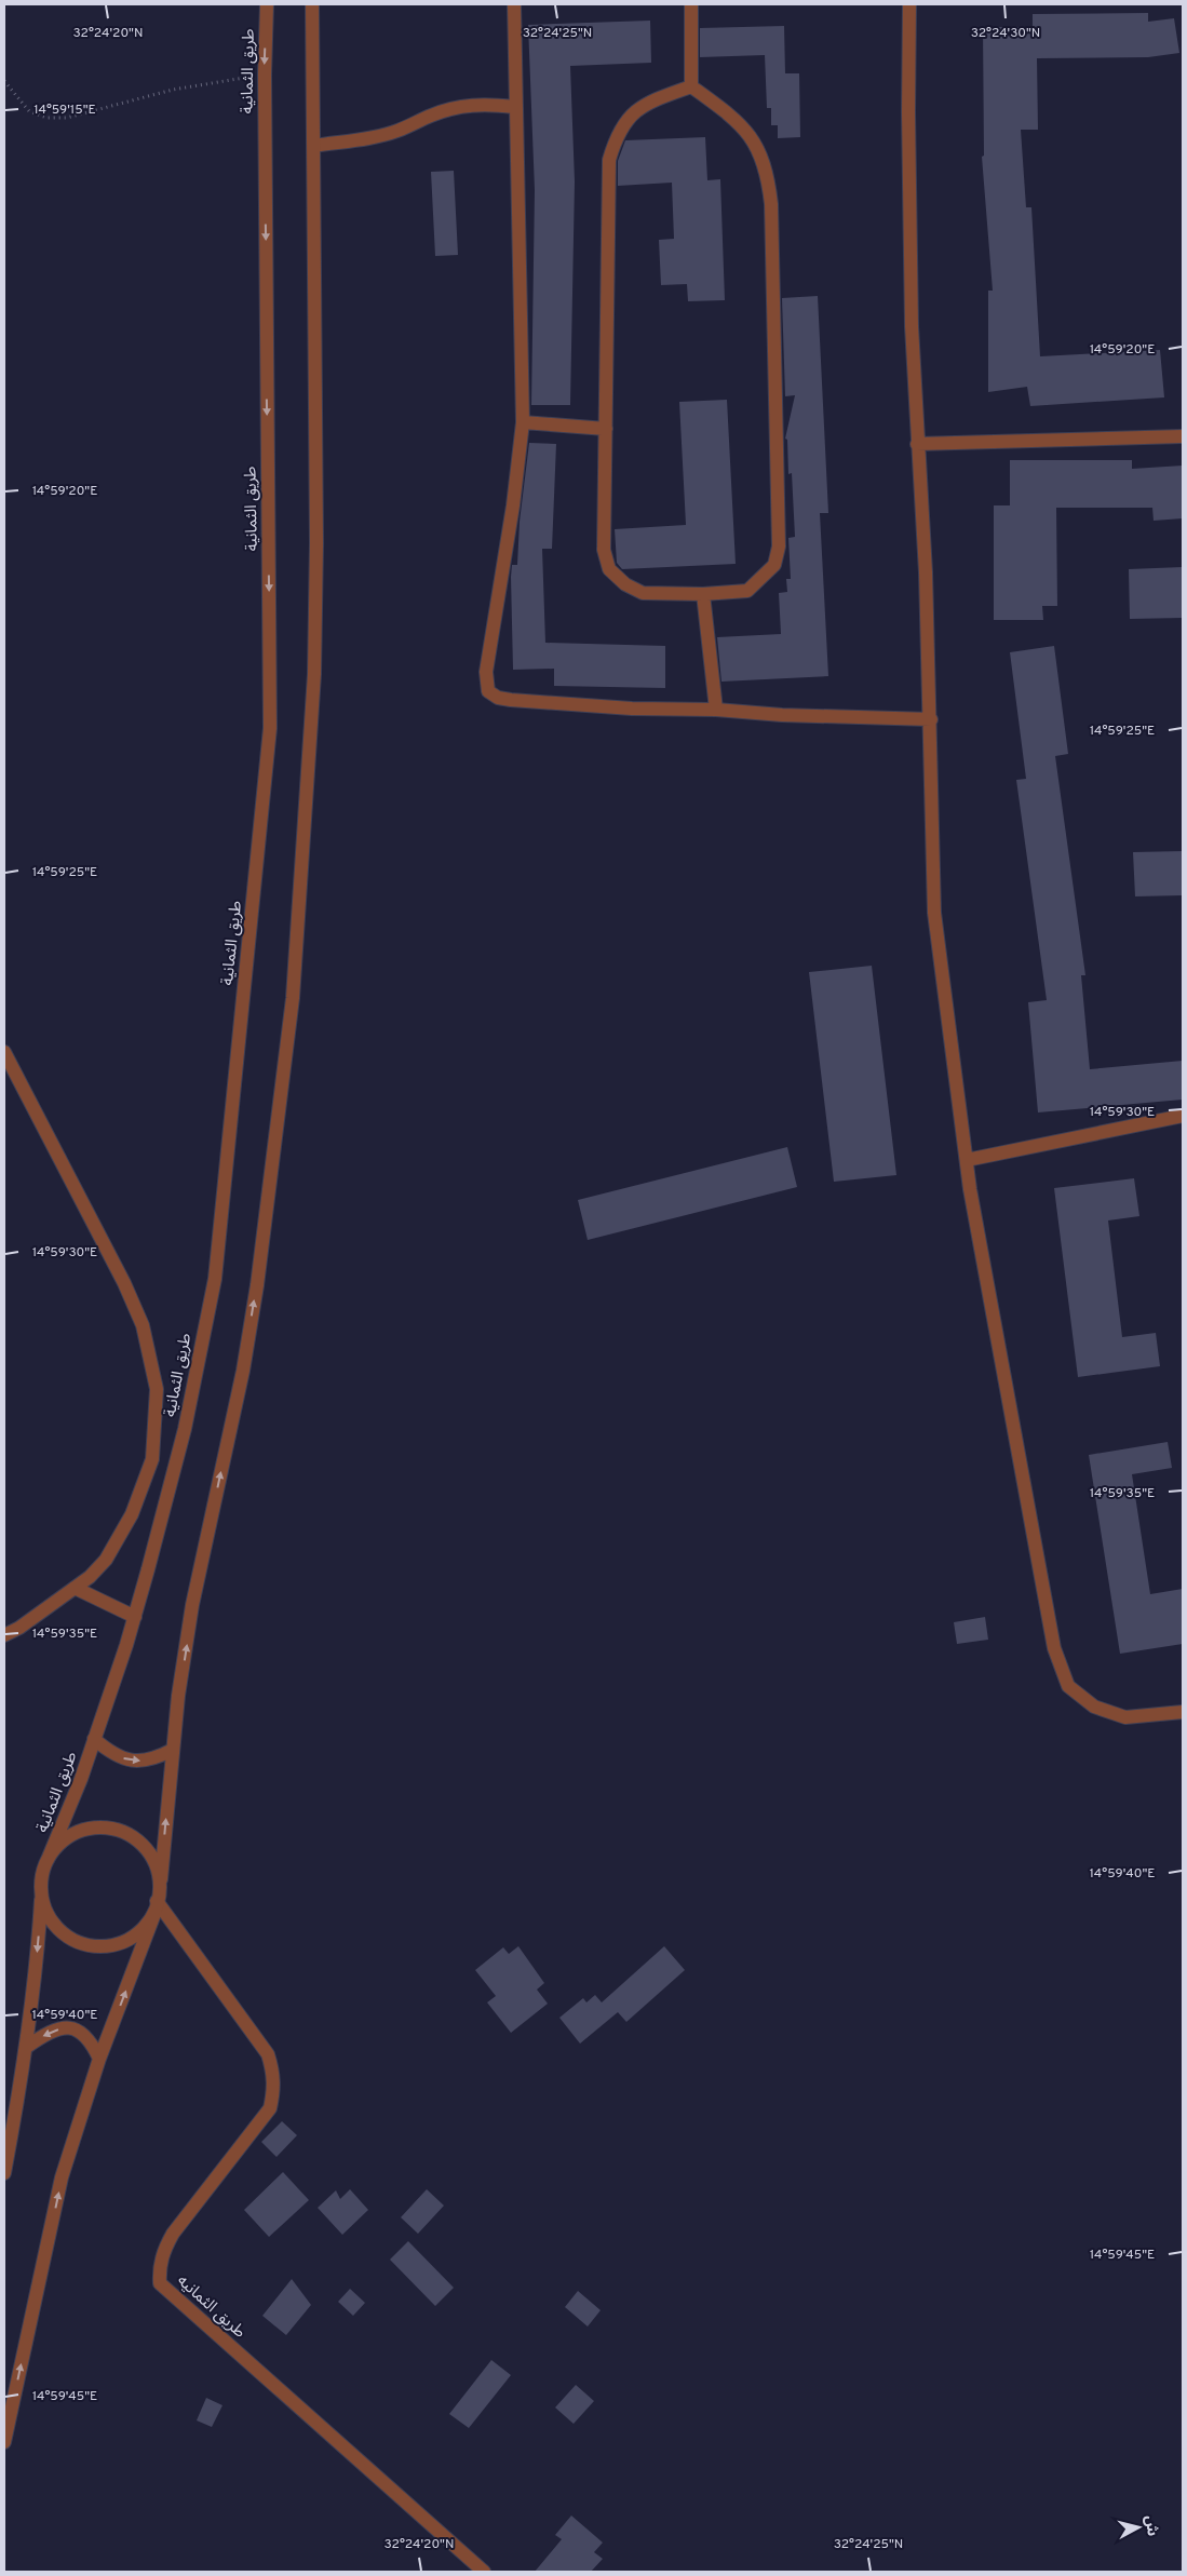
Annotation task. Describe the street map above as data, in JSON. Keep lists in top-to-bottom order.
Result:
{
  "streets": {
    "street": ["طريق الثمانية", "طريق الثمانيه"]
  },
  "crossings": [
    ["طريق الثمانية", "طريق الثمانيه"]
  ],
  "north": "right",
  "coordinates": [
    "32°24'20\"N",
    "32°24'25\"N",
    "32°24'30\"N",
    "14°59'15\"E",
    "14°59'20\"E",
    "14°59'25\"E",
    "14°59'30\"E",
    "14°59'35\"E",
    "14°59'40\"E",
    "14°59'45\"E"
  ]
}
